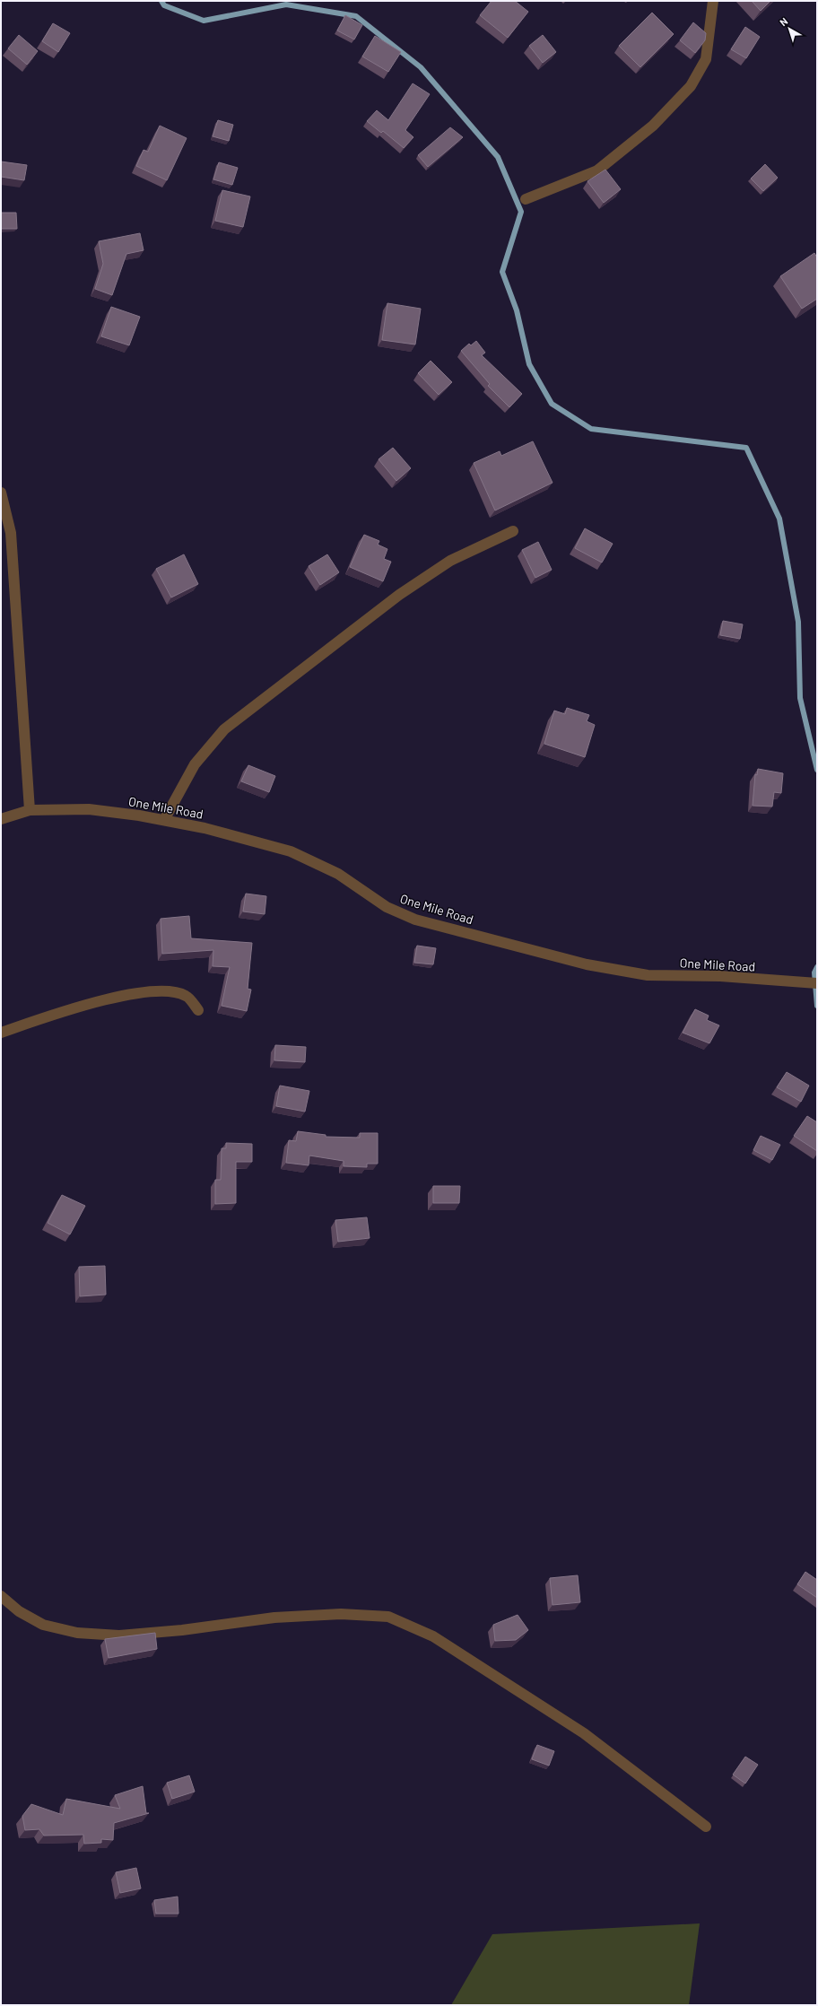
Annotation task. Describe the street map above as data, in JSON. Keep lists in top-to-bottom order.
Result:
{
  "streets": {
    "street": ["One Mile Road"]
  },
  "north": "top left"
}
